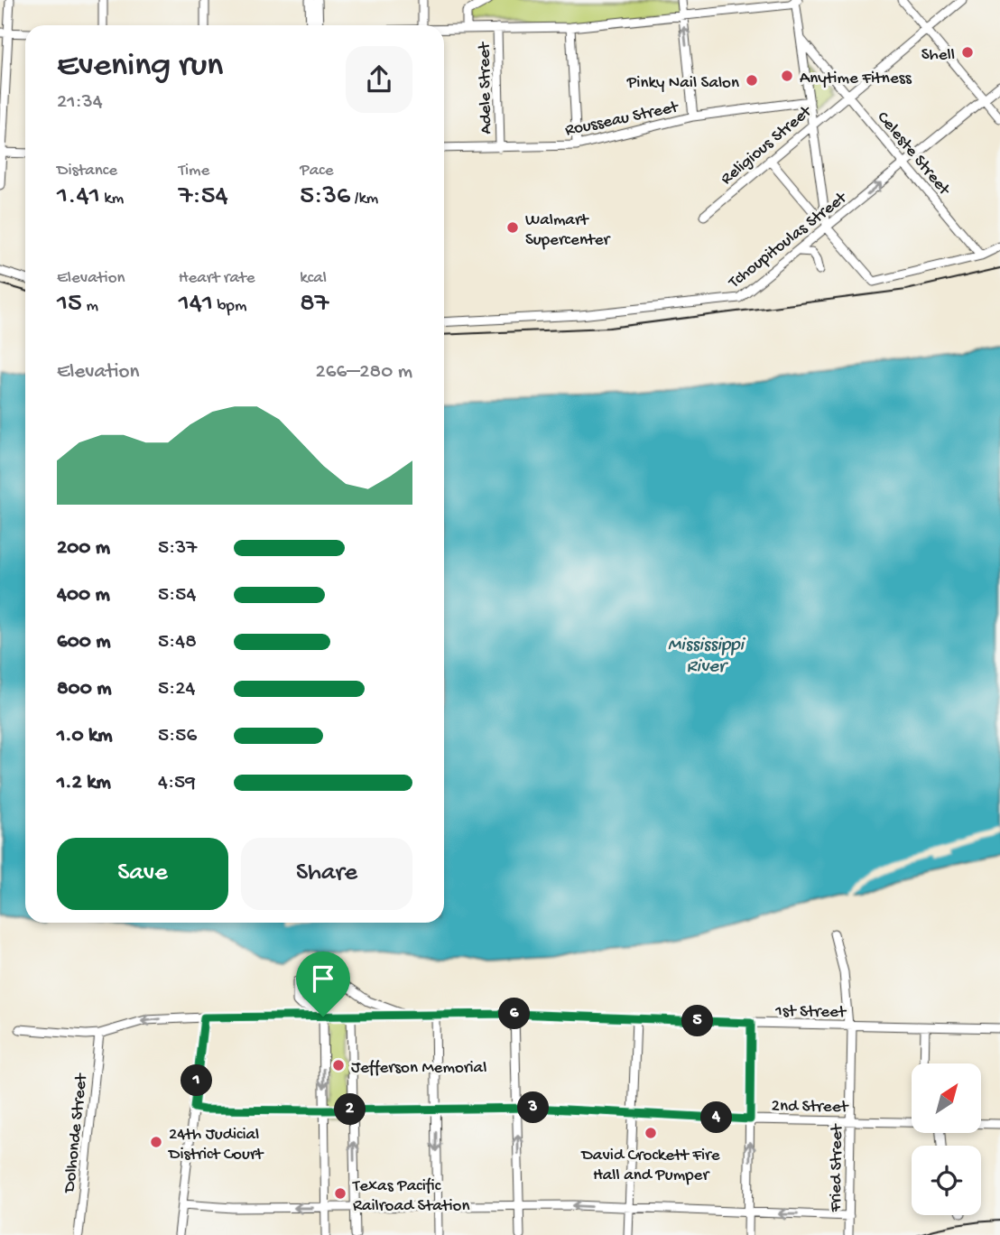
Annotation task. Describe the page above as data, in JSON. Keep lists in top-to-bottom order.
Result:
{
  "streets": {
    "street": [
      "Adele Street",
      "Rousseau Street",
      "Religious Street",
      "Celeste Street",
      "Tchoupitoulas Street",
      "1st Street",
      "2nd Street",
      "Dolhonde Street",
      "Fried Street"
    ]
  },
  "crossings": [
    ["Adele Street", "Rousseau Street"],
    ["Religious Street", "Celeste Street"],
    ["Celeste Street", "Tchoupitoulas Street"],
    ["1st Street", "Dolhonde Street"],
    ["1st Street", "Fried Street"],
    ["2nd Street", "Fried Street"]
  ],
  "water": ["Mississippi River"],
  "places": [
    "Shell",
    "Anytime Fitness",
    "Pinky Nail Salon",
    "Walmart Supercenter",
    "Jefferson Memorial",
    "David Crockett Fire Hall and Pumper",
    "24th Judicial District Court",
    "Texas Pacific Railroad Station"
  ],
  "north": "top right",
  "page": {
    "heading": ["Evening run", "21:34"],
    "stats": [
      ["Distance", "1.41 km"],
      ["Time", "7:54"],
      ["Pace", "5:36 /km"],
      ["Elevation", "15 m"],
      ["Heart rate", "141 bpm"],
      ["kcal", "87"]
    ],
    "chart": ["Elevation", "266–280 m"],
    "list": [
      {
        "name": "200 m",
        "note": "5:37"
      },
      {
        "name": "400 m",
        "note": "5:54"
      },
      {
        "name": "600 m",
        "note": "5:48"
      },
      {
        "name": "800 m",
        "note": "5:24"
      },
      {
        "name": "1.0 km",
        "note": "5:56"
      },
      {
        "name": "1.2 km",
        "note": "4:59"
      }
    ],
    "buttons": ["Save", "Share"],
    "pins": [
      "6",
      "5",
      "1",
      "3",
      "2",
      "4"
    ]
  }
}
